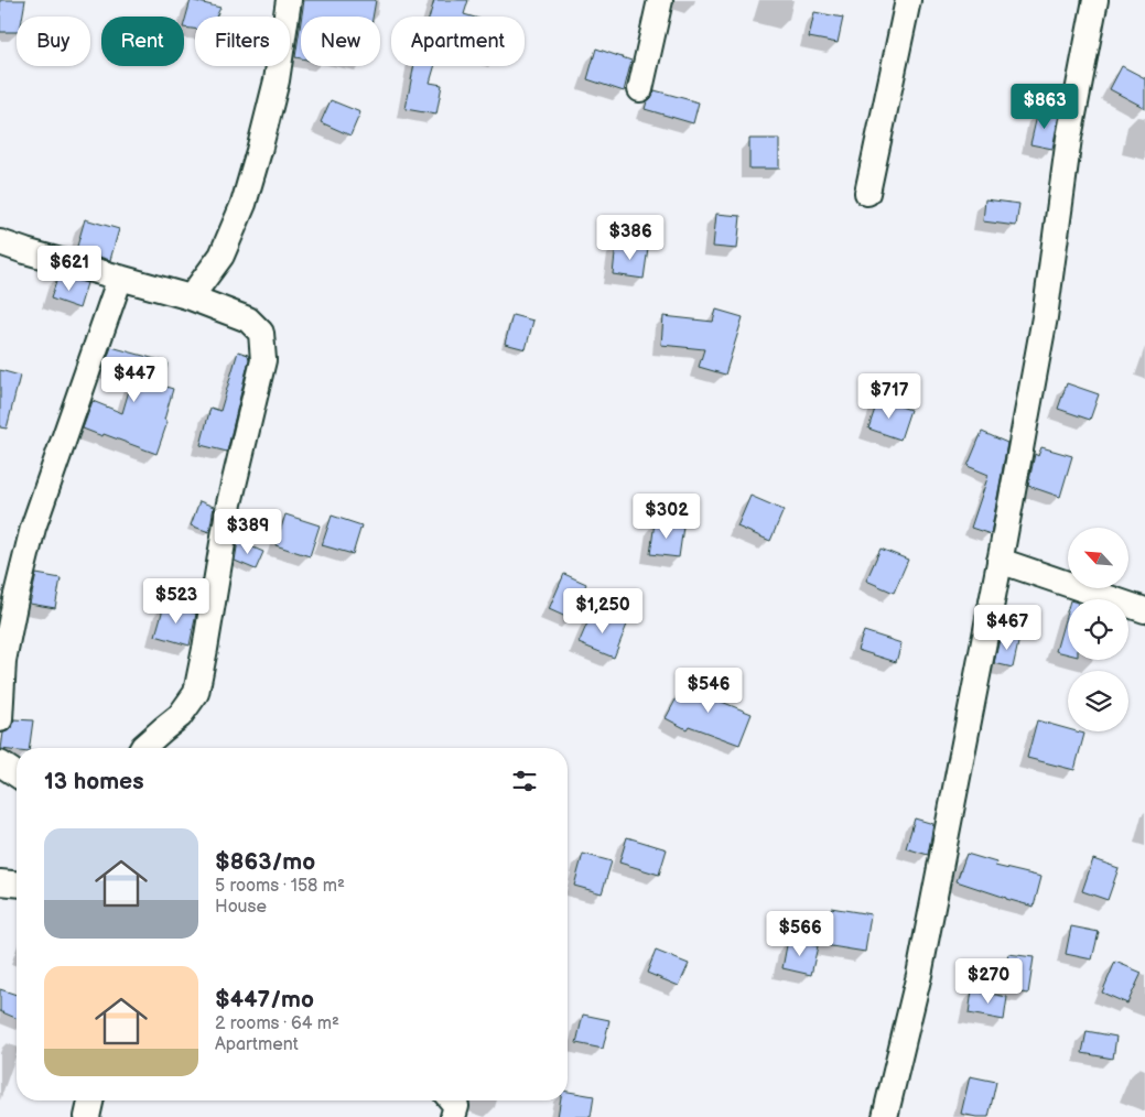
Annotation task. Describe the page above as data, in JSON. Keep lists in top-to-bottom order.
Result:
{
  "north": "top left",
  "page": {
    "chip": [
      "Buy",
      "Rent",
      "Filters",
      "New",
      "Apartment"
    ],
    "price": [
      "$863",
      "$386",
      "$621",
      "$447",
      "$717",
      "$302",
      "$389",
      "$523",
      "$1,250",
      "$467",
      "$546",
      "$566",
      "$270"
    ],
    "heading": "13 homes",
    "list": [
      {
        "name": "$863/mo",
        "note": "5 rooms · 158 m² · House"
      },
      {
        "name": "$447/mo",
        "note": "2 rooms · 64 m² · Apartment"
      }
    ]
  }
}
